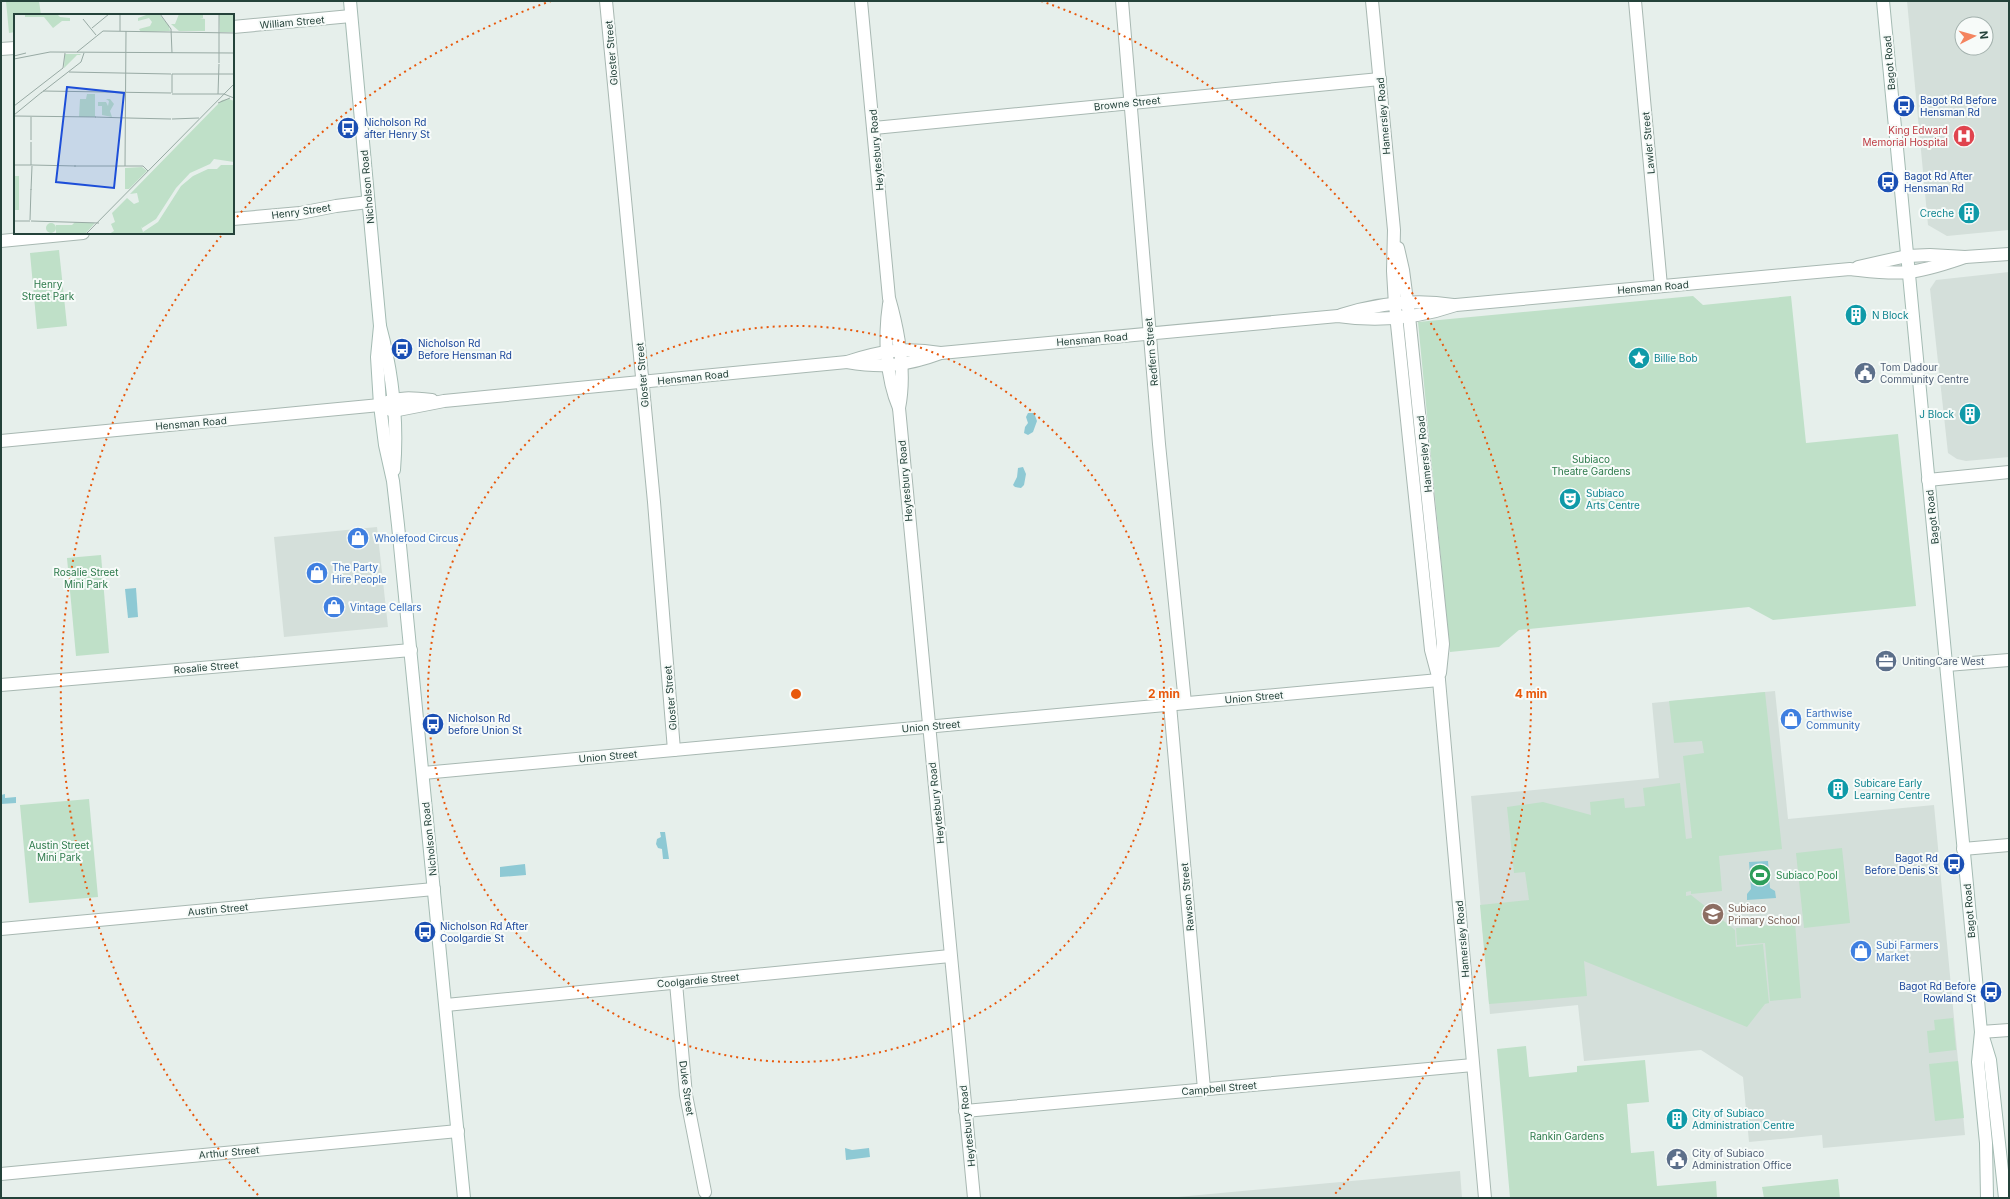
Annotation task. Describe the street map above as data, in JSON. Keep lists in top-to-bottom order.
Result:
{
  "streets": {
    "street": [
      "William Street",
      "Gloster Street",
      "Bagot Road",
      "Browne Street",
      "Hamersley Road",
      "Lawler Street",
      "Heytesbury Road",
      "Nicholson Road",
      "Henry Street",
      "Hensman Road",
      "Redfern Street",
      "Rosalie Street",
      "Union Street",
      "Rawson Street",
      "Austin Street",
      "Coolgardie Street",
      "Duke Street",
      "Campbell Street",
      "Arthur Street"
    ]
  },
  "crossings": [
    ["William Street", "Nicholson Road"],
    ["Gloster Street", "Hensman Road"],
    ["Gloster Street", "Union Street"],
    ["Bagot Road", "Hensman Road"],
    ["Browne Street", "Hamersley Road"],
    ["Browne Street", "Heytesbury Road"],
    ["Browne Street", "Redfern Street"],
    ["Hamersley Road", "Hensman Road"],
    ["Hamersley Road", "Union Street"],
    ["Hamersley Road", "Campbell Street"],
    ["Lawler Street", "Hensman Road"],
    ["Heytesbury Road", "Hensman Road"],
    ["Heytesbury Road", "Union Street"],
    ["Heytesbury Road", "Coolgardie Street"],
    ["Heytesbury Road", "Campbell Street"],
    ["Nicholson Road", "Henry Street"],
    ["Nicholson Road", "Hensman Road"],
    ["Nicholson Road", "Rosalie Street"],
    ["Nicholson Road", "Union Street"],
    ["Nicholson Road", "Austin Street"],
    ["Nicholson Road", "Coolgardie Street"],
    ["Nicholson Road", "Arthur Street"],
    ["Hensman Road", "Redfern Street"],
    ["Redfern Street", "Union Street"],
    ["Union Street", "Rawson Street"],
    ["Rawson Street", "Campbell Street"],
    ["Coolgardie Street", "Duke Street"]
  ],
  "parks": [
    "Henry Street Park",
    "Subiaco Theatre Gardens",
    "Rosalie Street Mini Park",
    "Austin Street Mini Park",
    "Rankin Gardens"
  ],
  "places": {
    "bus stop": [
      "Bagot Rd Before Hensman Rd",
      "Nicholson Rd after Henry St",
      "Bagot Rd After Hensman Rd",
      "Nicholson Rd Before Hensman Rd",
      "Nicholson Rd before Union St",
      "Bagot Rd Before Denis St",
      "Nicholson Rd After Coolgardie St",
      "Bagot Rd Before Rowland St"
    ],
    "hospital": ["King Edward Memorial Hospital"],
    "building": [
      "Creche",
      "N Block",
      "J Block",
      "Subicare Early Learning Centre",
      "City of Subiaco Administration Centre"
    ],
    "place": ["Billie Bob"],
    "public building": ["Tom Dadour Community Centre", "City of Subiaco Administration Office"],
    "theatre": ["Subiaco Arts Centre"],
    "shop": [
      "Wholefood Circus",
      "The Party Hire People",
      "Vintage Cellars",
      "Earthwise Community",
      "Subi Farmers Market"
    ],
    "office": ["UnitingCare West"],
    "sports": ["Subiaco Pool"],
    "school or university": ["Subiaco Primary School"]
  },
  "north": "right",
  "rings": ["2 min", "4 min"]
}
